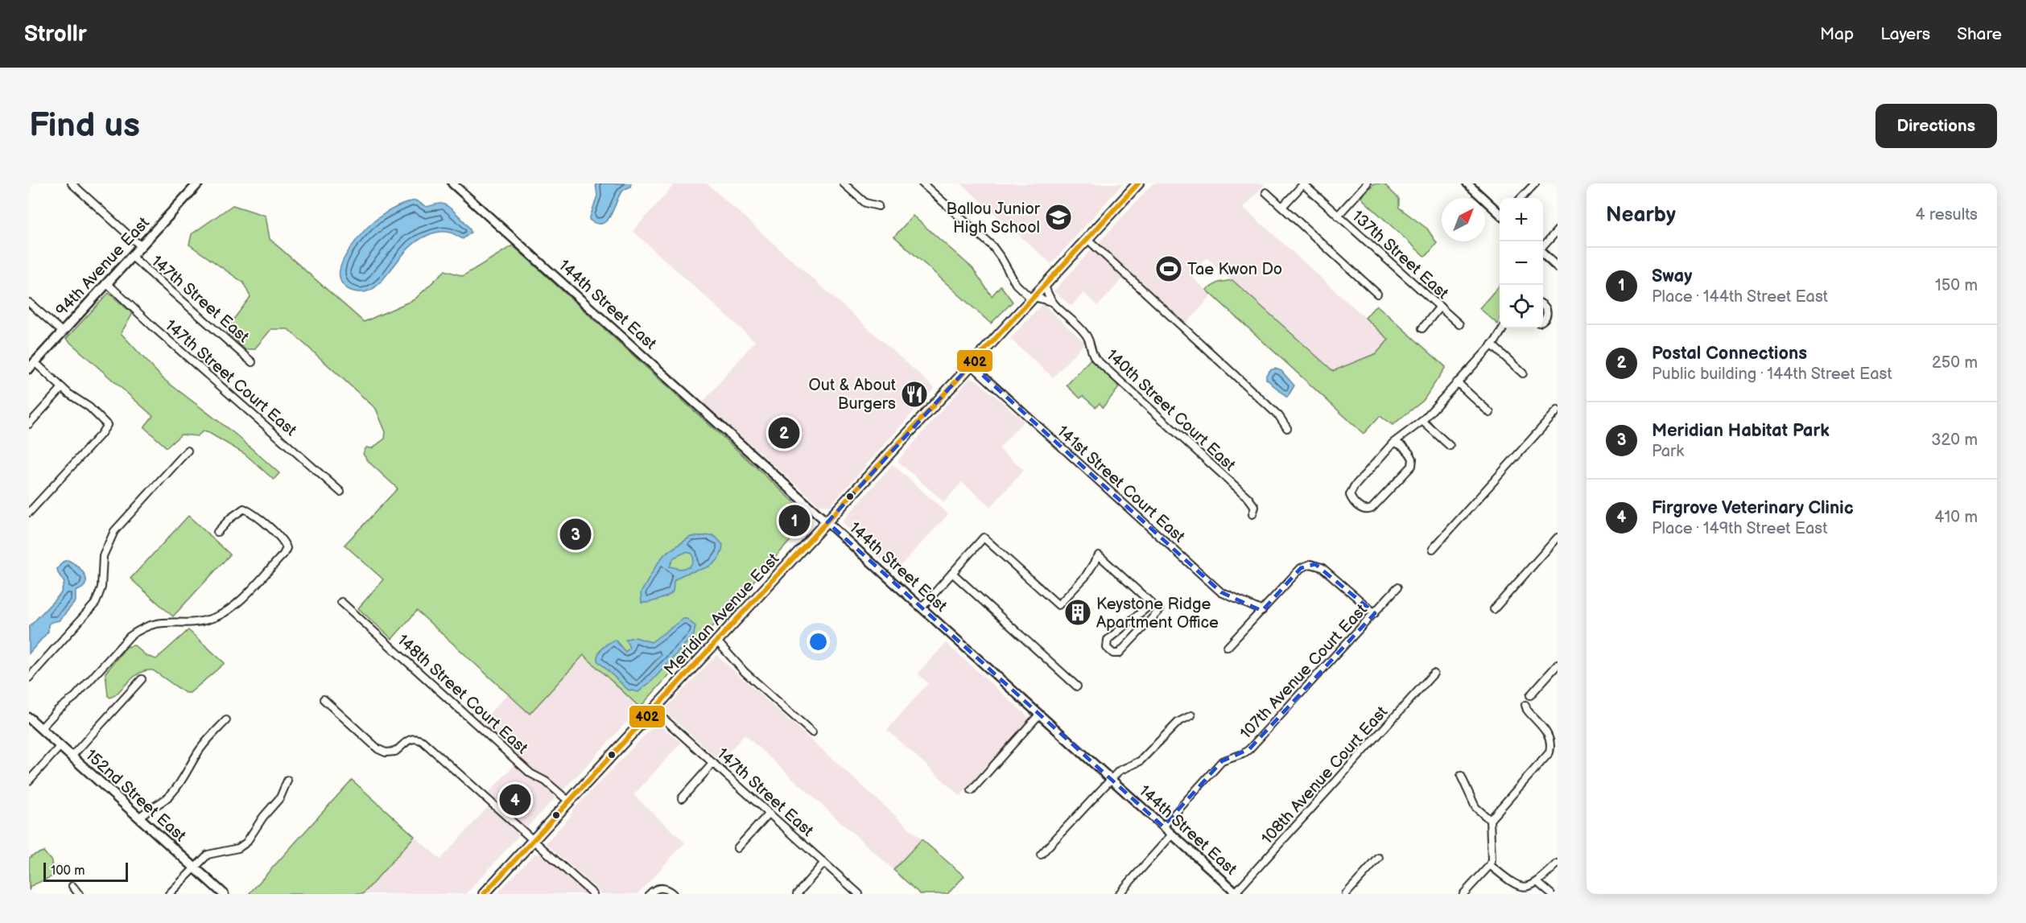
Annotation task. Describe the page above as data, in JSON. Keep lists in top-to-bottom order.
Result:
{
  "streets": {
    "main road": ["94th Avenue East", "Meridian Avenue East", "152nd Street East"],
    "street": [
      "137th Street East",
      "147th Street East",
      "144th Street East",
      "147th Street Court East",
      "140th Street Court East",
      "141st Street Court East",
      "107th Avenue Court East",
      "148th Street Court East",
      "108th Avenue Court East"
    ]
  },
  "crossings": [
    ["94th Avenue East", "147th Street East"],
    ["94th Avenue East", "147th Street Court East"],
    ["147th Street East", "Meridian Avenue East"],
    ["144th Street East", "Meridian Avenue East"],
    ["144th Street East", "107th Avenue Court East"],
    ["144th Street East", "108th Avenue Court East"],
    ["140th Street Court East", "Meridian Avenue East"],
    ["141st Street Court East", "Meridian Avenue East"],
    ["Meridian Avenue East", "148th Street Court East"]
  ],
  "places": {
    "school or university": ["Ballou Junior High School"],
    "sports": ["Tae Kwon Do"],
    "restaurant": ["Out & About Burgers"],
    "building": ["Keystone Ridge Apartment Office"]
  },
  "lines": ["transit line 402"],
  "scale_bar": "100 m",
  "north": "top right",
  "page": {
    "header": "Strollr",
    "nav": ["Map", "Layers", "Share"],
    "buttons": "Directions",
    "title": "Find us",
    "heading": ["Nearby", "4 results"],
    "map_buttons": ["+", "−"],
    "list": [
      {
        "mark": "1",
        "name": "Sway",
        "note": "Place · 144th Street East",
        "value": "150 m"
      },
      {
        "mark": "2",
        "name": "Postal Connections",
        "note": "Public building · 144th Street East",
        "value": "250 m"
      },
      {
        "mark": "3",
        "name": "Meridian Habitat Park",
        "note": "Park",
        "value": "320 m"
      },
      {
        "mark": "4",
        "name": "Firgrove Veterinary Clinic",
        "note": "Place · 149th Street East",
        "value": "410 m"
      }
    ],
    "pins": [
      "2",
      "1",
      "3",
      "4"
    ],
    "scale": "100 m"
  }
}
